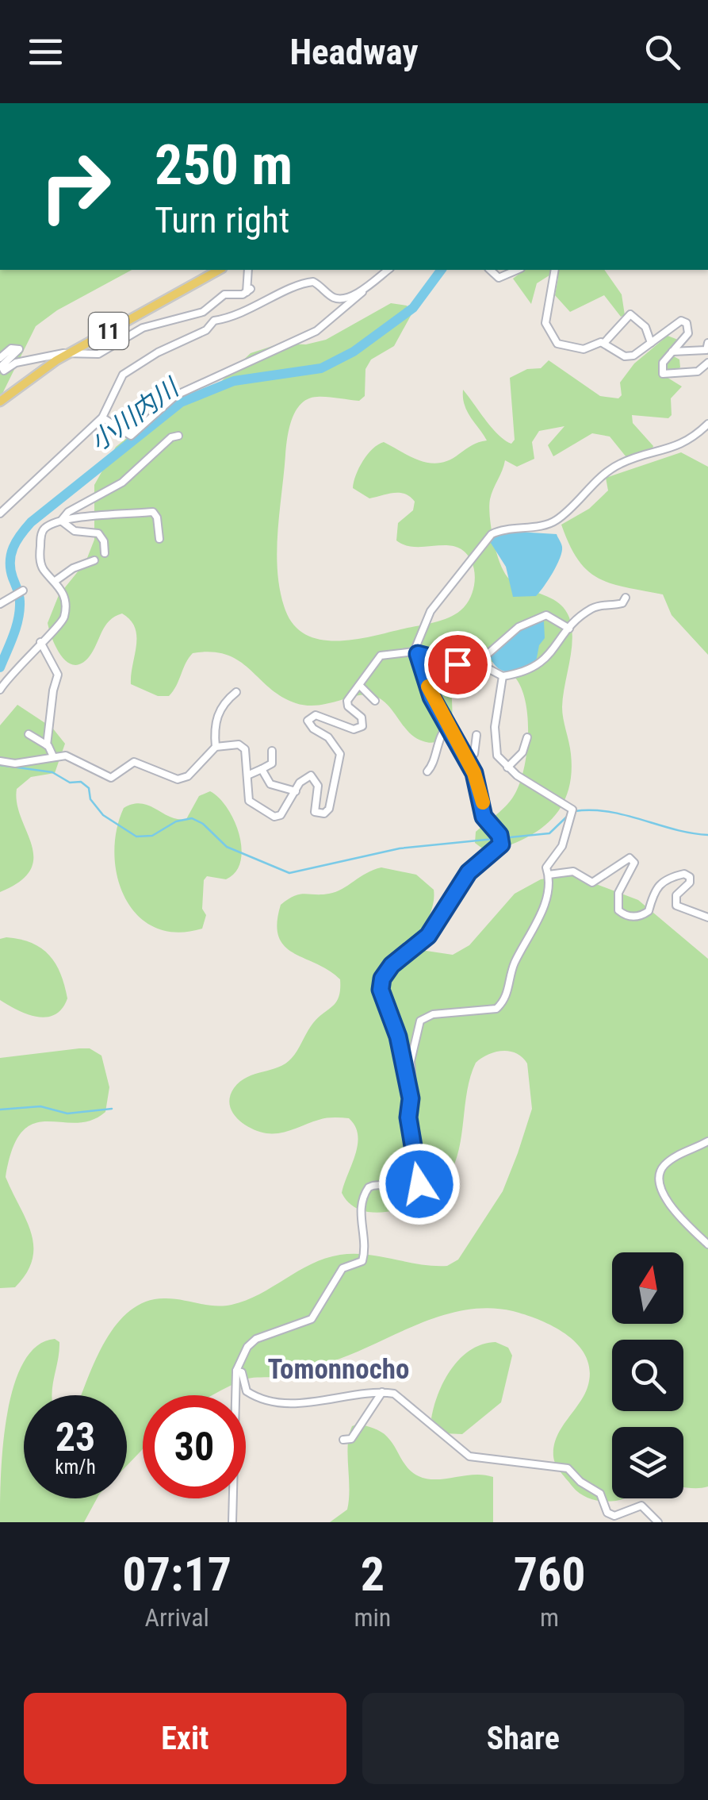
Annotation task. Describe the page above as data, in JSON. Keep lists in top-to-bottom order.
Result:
{
  "streets": {
    "main road": ["11"]
  },
  "districts": ["Tomonnocho"],
  "water": ["小川内川"],
  "north": "top",
  "page": {
    "header": "Headway",
    "turn": ["250 m", "Turn right"],
    "speed": "23 km/h",
    "limit": "30",
    "eta": [
      "07:17",
      "Arrival",
      "2",
      "min",
      "760",
      "m"
    ],
    "buttons": ["Exit", "Share"]
  }
}
